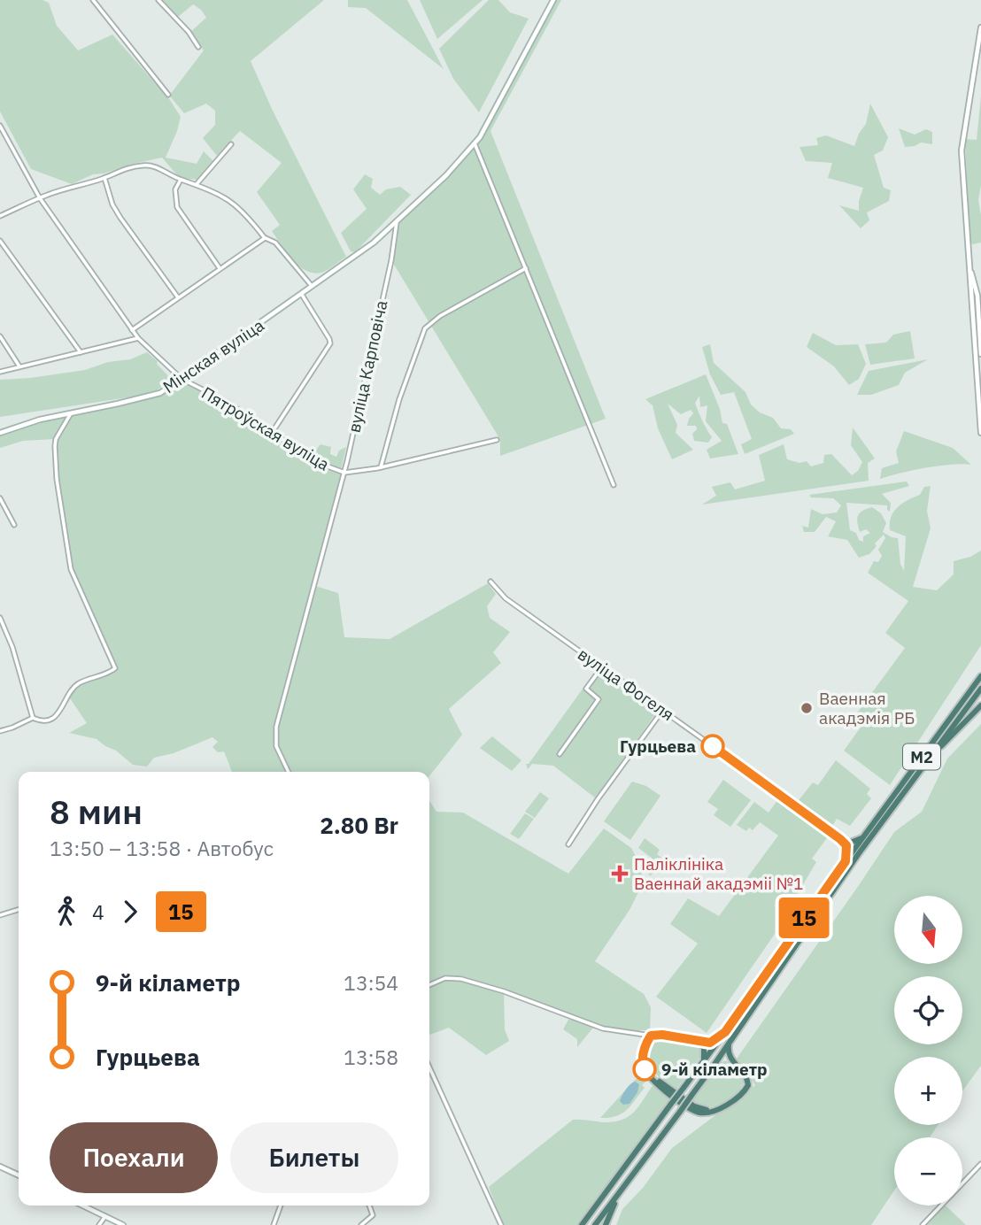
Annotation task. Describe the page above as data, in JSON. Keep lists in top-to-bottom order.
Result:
{
  "streets": {
    "highway": ["М2"],
    "main road": ["Мінская вуліца"],
    "street": ["вуліца Карповіча", "Пятроўская вуліца", "вуліца Фогеля"]
  },
  "crossings": [
    ["Мінская вуліца", "вуліца Карповіча"],
    ["Мінская вуліца", "Пятроўская вуліца"],
    ["вуліца Карповіча", "Пятроўская вуліца"]
  ],
  "places": {
    "other": ["Ваенная акадэмія РБ", "Гурцьева", "9-й кіламетр"],
    "health": ["Паліклініка Ваеннай акадэміі №1"]
  },
  "lines": ["bus line 15"],
  "north": "bottom",
  "page": {
    "on_map": "15",
    "heading": ["8 мин", "13:50 – 13:58 · Автобус", "2.80 Br"],
    "legs": ["4", "15"],
    "map_buttons": ["+", "−"],
    "list": [
      {
        "name": "9-й кіламетр",
        "value": "13:54"
      },
      {
        "name": "Гурцьева",
        "value": "13:58"
      }
    ],
    "buttons": ["Поехали", "Билеты"]
  }
}
